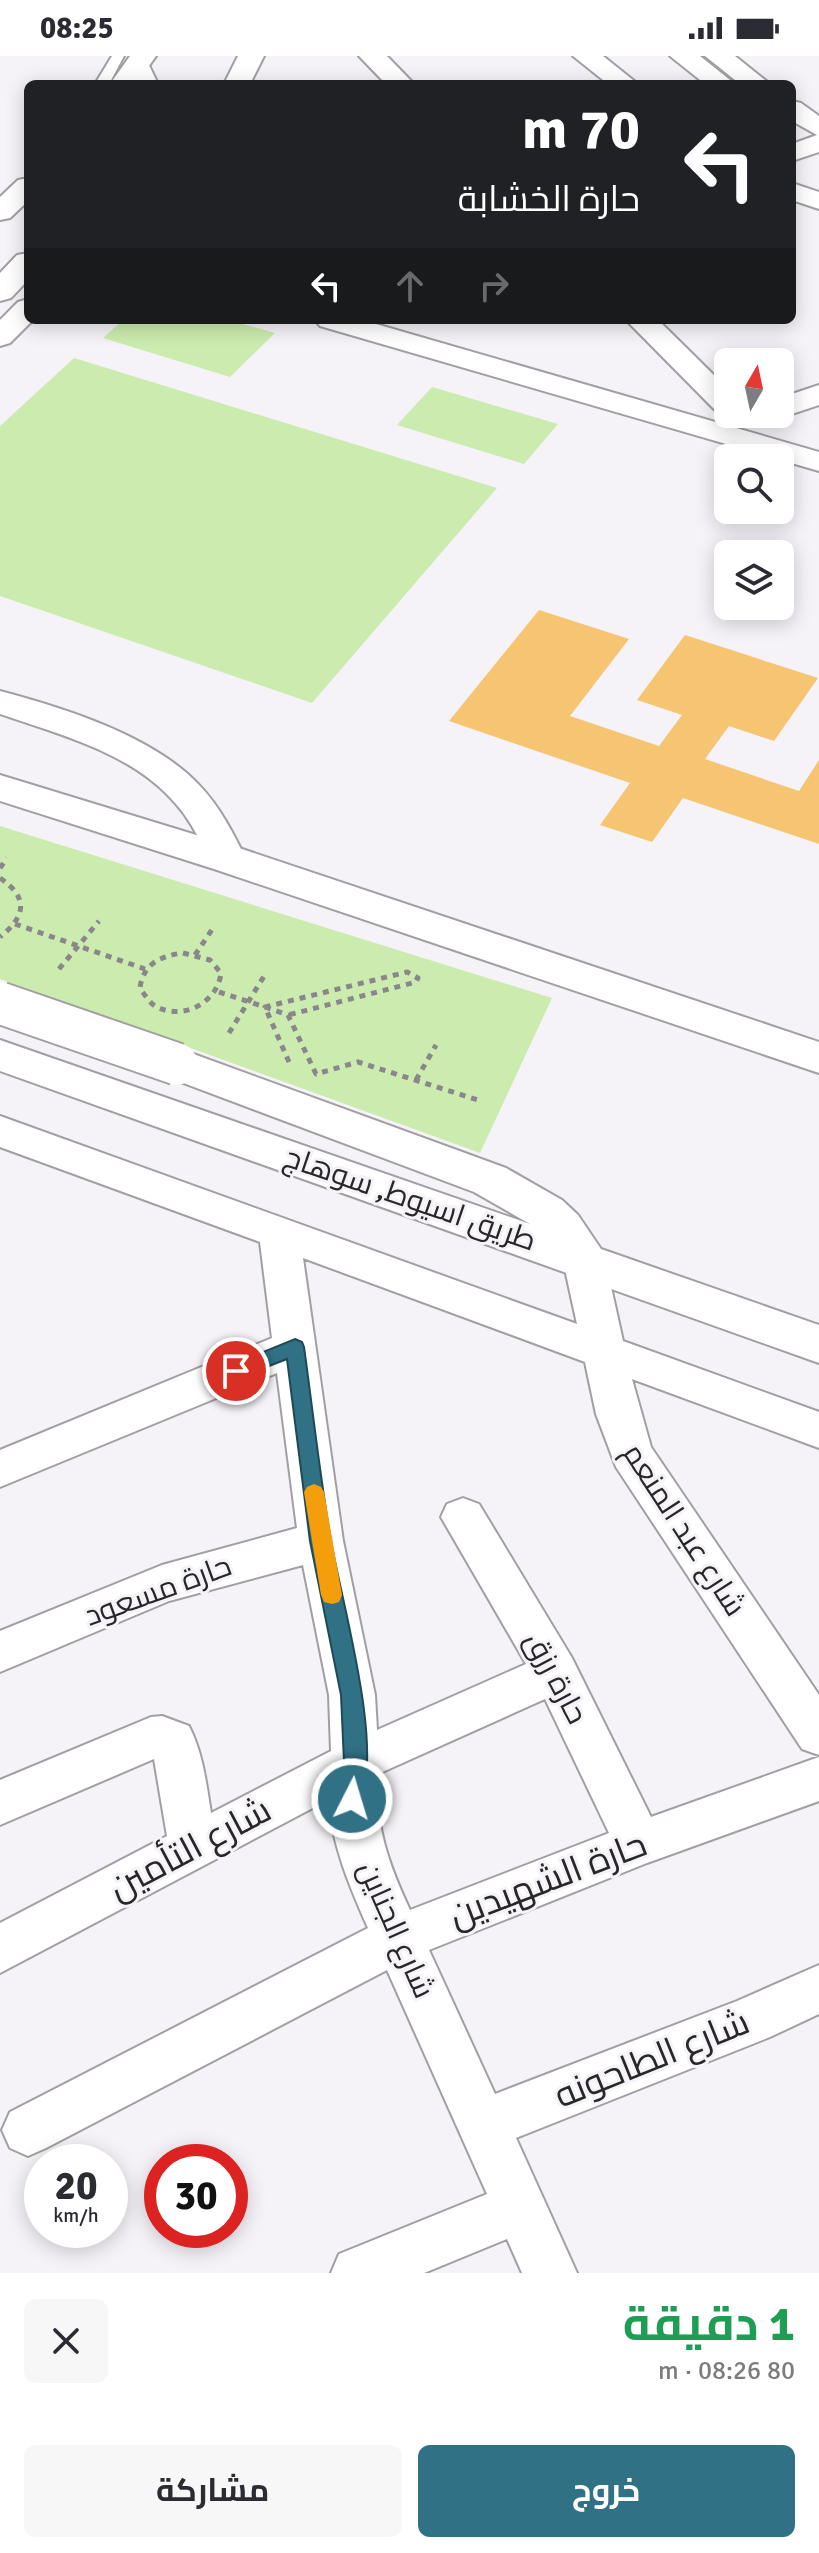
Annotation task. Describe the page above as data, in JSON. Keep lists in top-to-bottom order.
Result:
{
  "streets": {
    "main road": ["طريق اسيوط, سوهاج"],
    "street": [
      "شارع عبد المنعم",
      "حارة مسعود",
      "حارة رزق",
      "شارع التأمين",
      "حارة الشهيدين",
      "شارع الجناين",
      "شارع الطاحونه"
    ]
  },
  "crossings": [
    ["طريق اسيوط, سوهاج", "شارع عبد المنعم"],
    ["حارة مسعود", "شارع الجناين"],
    ["حارة رزق", "شارع التأمين"],
    ["حارة رزق", "حارة الشهيدين"],
    ["شارع التأمين", "شارع الجناين"],
    ["حارة الشهيدين", "شارع الجناين"],
    ["شارع الجناين", "شارع الطاحونه"]
  ],
  "north": "top",
  "page": {
    "status": "08:25",
    "turn": ["70 m", "حارة الخشابة"],
    "speed": "20 km/h",
    "limit": "30",
    "heading": ["1 دقيقة", "80 m · 08:26"],
    "buttons": ["خروج", "مشاركة"]
  }
}
